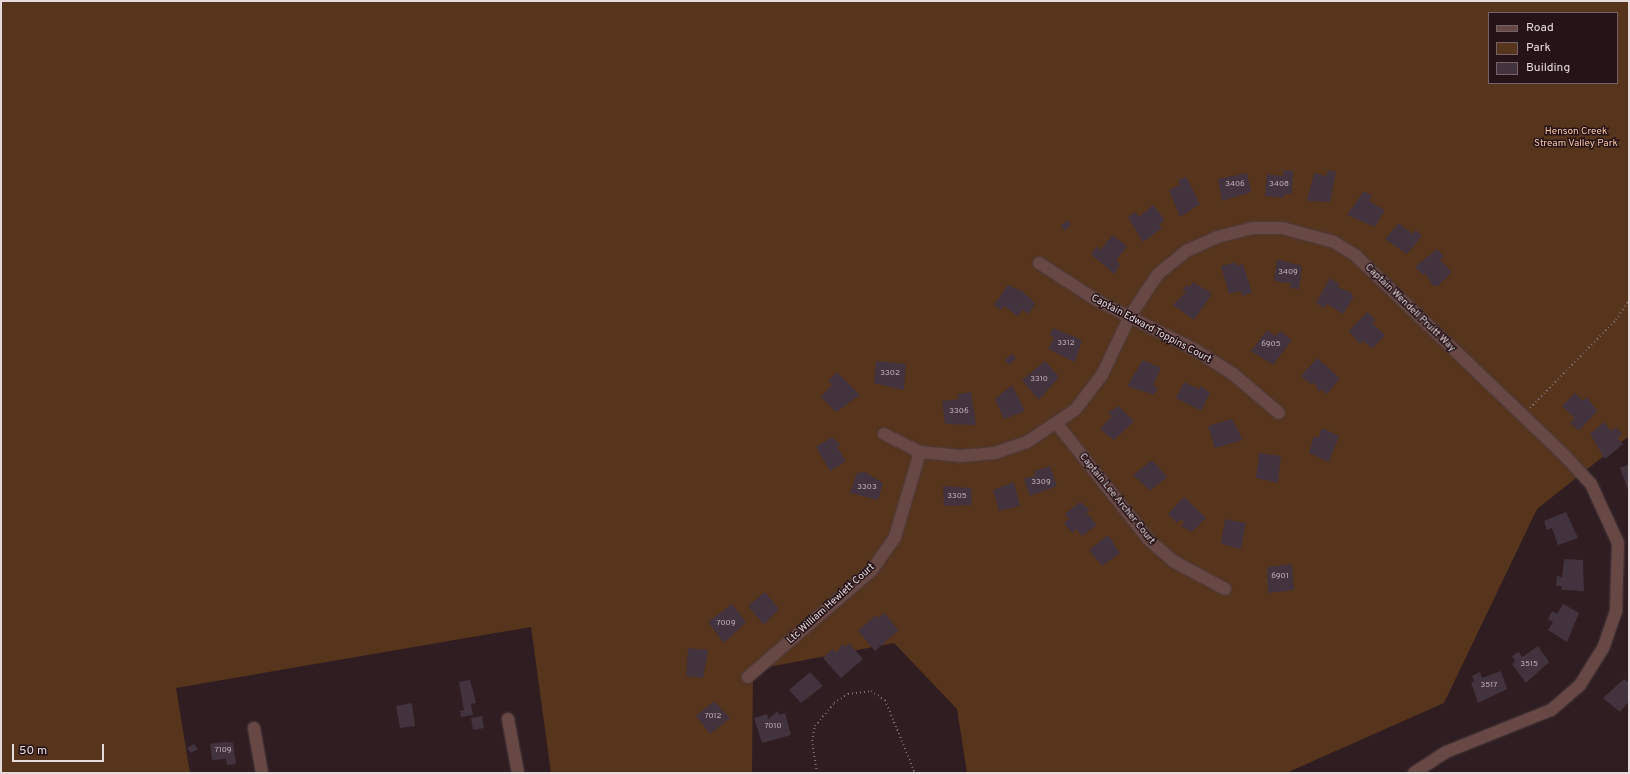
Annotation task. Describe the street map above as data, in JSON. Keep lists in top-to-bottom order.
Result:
{
  "streets": {
    "street": [
      "Captain Wendell Pruitt Way",
      "Captain Edward Toppins Court",
      "Captain Lee Archer Court",
      "Ltc William Hewlett Court"
    ]
  },
  "crossings": [
    ["Captain Wendell Pruitt Way", "Captain Edward Toppins Court"],
    ["Captain Wendell Pruitt Way", "Captain Lee Archer Court"],
    ["Captain Wendell Pruitt Way", "Ltc William Hewlett Court"]
  ],
  "parks": ["Henson Creek Stream Valley Park"],
  "house_numbers": [
    "3406",
    "3408",
    "3409",
    "3312",
    "6905",
    "3302",
    "3310",
    "3306",
    "3309",
    "3303",
    "3305",
    "6901",
    "7009",
    "3515",
    "3517",
    "7012",
    "7010",
    "7109"
  ],
  "legend": ["Road", "Park", "Building"],
  "scale_bar": "50 m"
}
